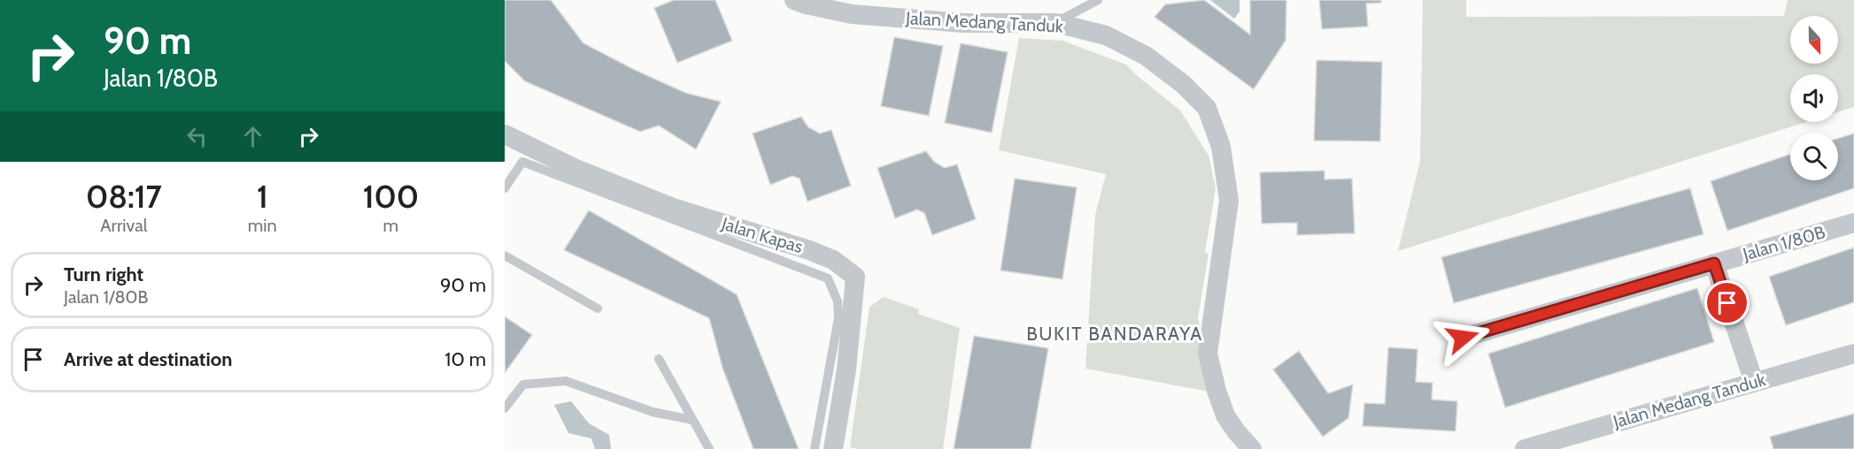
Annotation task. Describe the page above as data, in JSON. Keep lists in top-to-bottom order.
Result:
{
  "streets": {
    "street": ["Jalan Medang Tanduk", "Jalan Kapas", "Jalan 1/80B"]
  },
  "districts": ["BUKIT BANDARAYA"],
  "north": "bottom",
  "page": {
    "turn": ["90 m", "Jalan 1/80B"],
    "eta": [
      "08:17",
      "Arrival",
      "1",
      "min",
      "100",
      "m"
    ],
    "list": [
      {
        "name": "Turn right",
        "note": "Jalan 1/80B",
        "value": "90 m"
      },
      {
        "name": "Arrive at destination",
        "value": "10 m"
      }
    ]
  }
}
